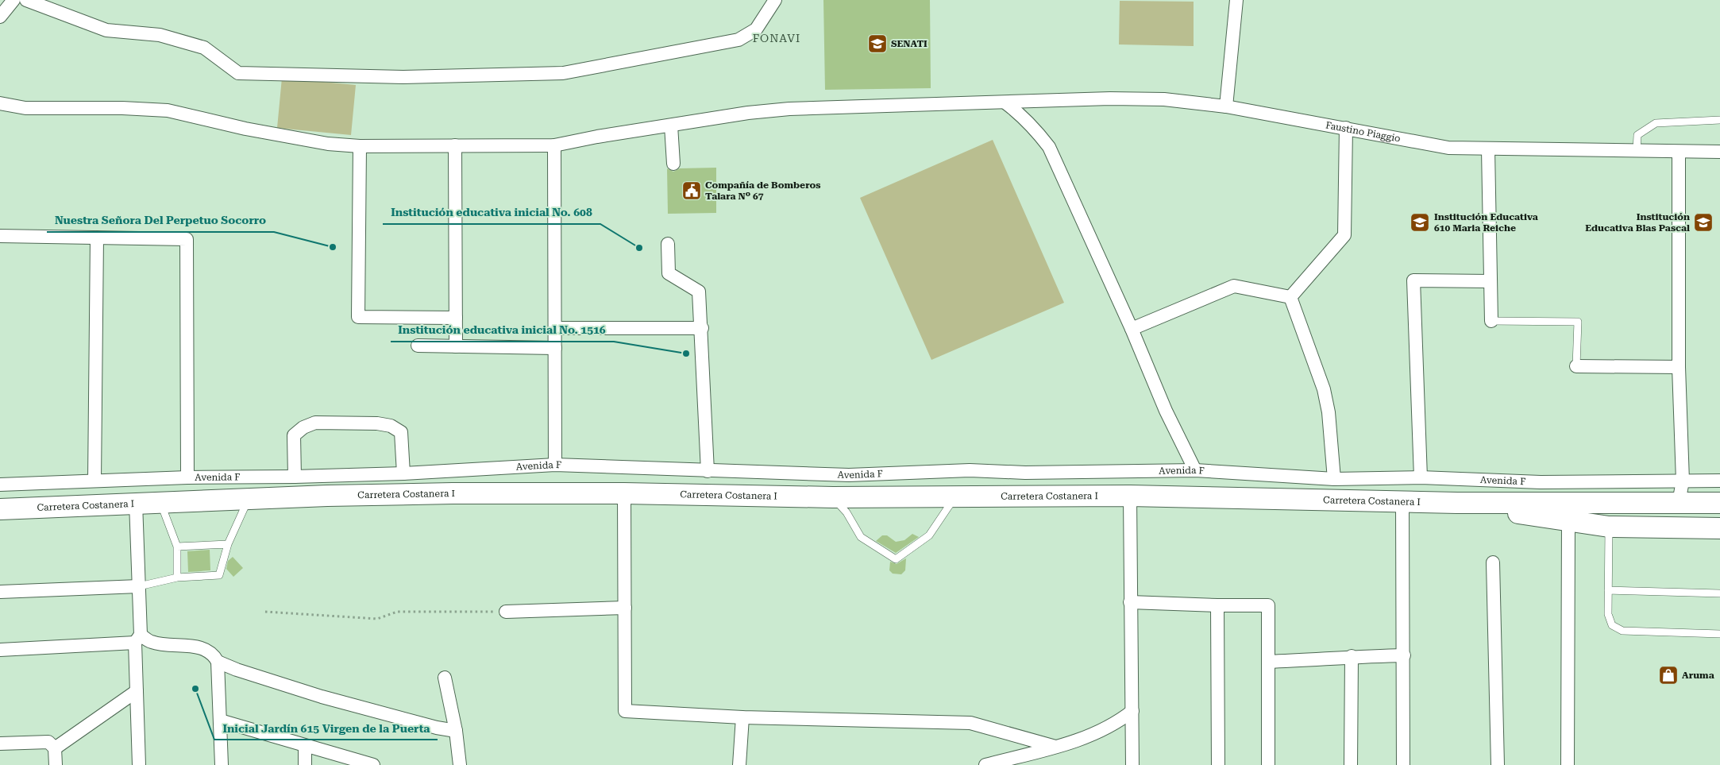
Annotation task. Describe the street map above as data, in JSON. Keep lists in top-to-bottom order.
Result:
{
  "streets": {
    "main road": ["Carretera Costanera I"],
    "street": ["Faustino Piaggio", "Avenida F"]
  },
  "districts": ["FONAVI"],
  "places": {
    "school or university": ["SENATI", "Institución Educativa 610 Maria Reiche", "Institución Educativa Blas Pascal"],
    "public building": ["Compañía de Bomberos Talara Nº 67"],
    "other": [
      "Nuestra Señora Del Perpetuo Socorro",
      "Institución educativa inicial No. 608",
      "Institución educativa inicial No. 1516",
      "Inicial Jardín 615 Virgen de la Puerta"
    ],
    "shop": ["Aruma"]
  }
}
